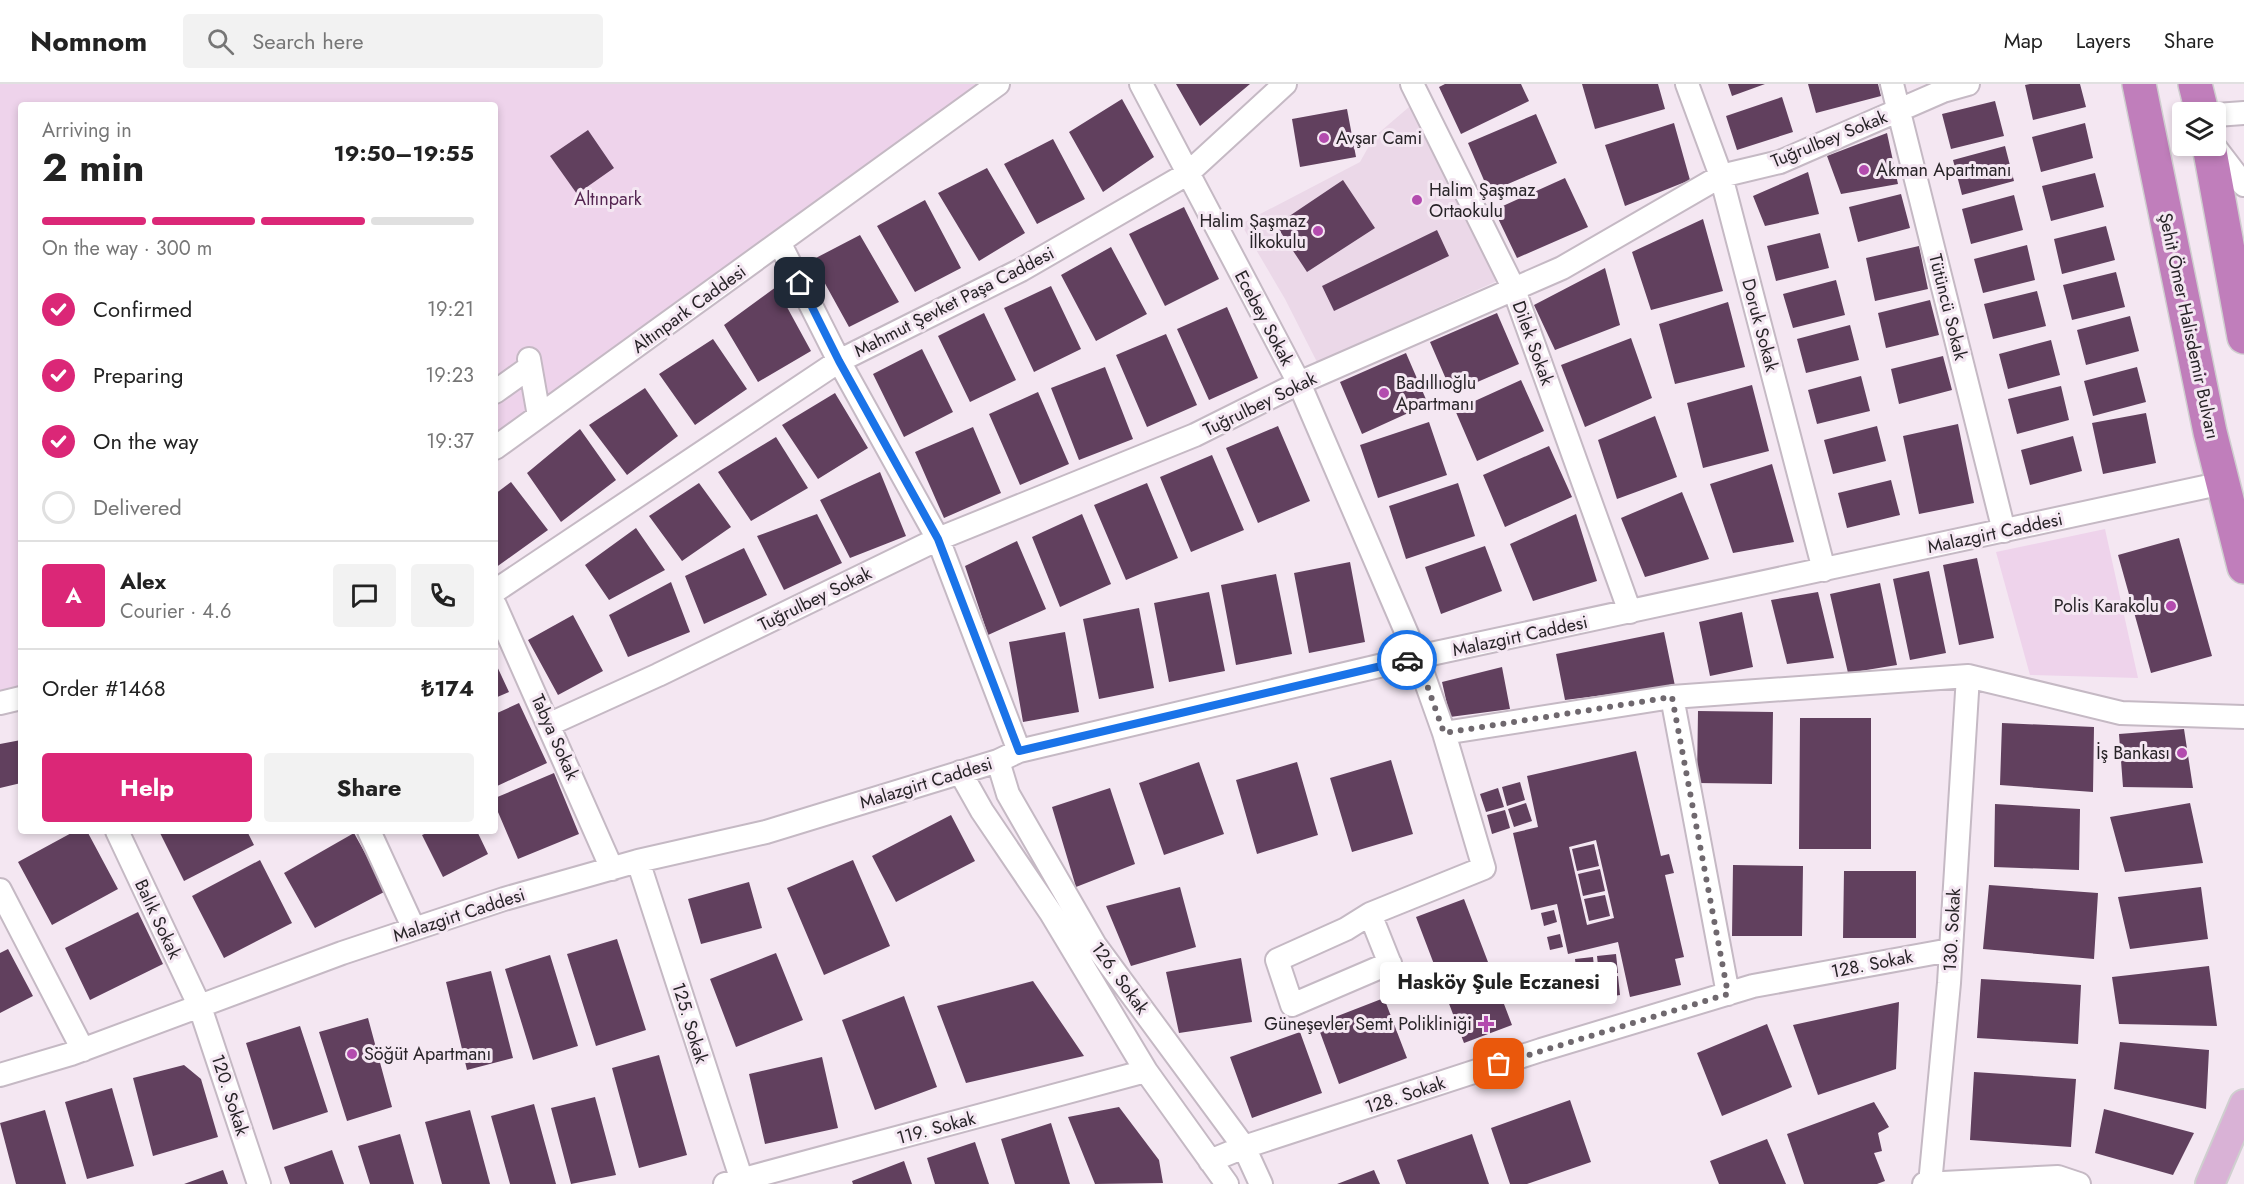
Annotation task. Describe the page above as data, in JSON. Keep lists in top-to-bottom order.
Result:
{
  "streets": {
    "highway": ["Şehit Ömer Halisdemir Bulvarı"],
    "street": [
      "Tuğrulbey Sokak",
      "Mahmut Şevket Paşa Caddesi",
      "Tütüncü Sokak",
      "Altınpark Caddesi",
      "Ecebey Sokak",
      "Doruk Sokak",
      "Dilek Sokak",
      "Malazgirt Caddesi",
      "Tabya Sokak",
      "Balık Sokak",
      "130. Sokak",
      "128. Sokak",
      "126. Sokak",
      "125. Sokak",
      "120. Sokak",
      "119. Sokak"
    ]
  },
  "crossings": [
    ["Tuğrulbey Sokak", "Tütüncü Sokak"],
    ["Tuğrulbey Sokak", "Ecebey Sokak"],
    ["Tuğrulbey Sokak", "Doruk Sokak"],
    ["Tuğrulbey Sokak", "Dilek Sokak"],
    ["Tuğrulbey Sokak", "Tabya Sokak"],
    ["Mahmut Şevket Paşa Caddesi", "Ecebey Sokak"],
    ["Tütüncü Sokak", "Malazgirt Caddesi"],
    ["Ecebey Sokak", "Malazgirt Caddesi"],
    ["Doruk Sokak", "Malazgirt Caddesi"],
    ["Şehit Ömer Halisdemir Bulvarı", "Malazgirt Caddesi"],
    ["Dilek Sokak", "Malazgirt Caddesi"],
    ["Malazgirt Caddesi", "Tabya Sokak"],
    ["Malazgirt Caddesi", "Balık Sokak"],
    ["Malazgirt Caddesi", "126. Sokak"],
    ["Malazgirt Caddesi", "125. Sokak"],
    ["Malazgirt Caddesi", "120. Sokak"],
    ["Balık Sokak", "120. Sokak"],
    ["130. Sokak", "128. Sokak"],
    ["128. Sokak", "126. Sokak"],
    ["126. Sokak", "119. Sokak"],
    ["125. Sokak", "119. Sokak"]
  ],
  "parks": ["Altınpark"],
  "places": {
    "other": [
      "Avşar Cami",
      "Akman Apartmanı",
      "Halim Şaşmaz Ortaokulu",
      "Halim Şaşmaz İlkokulu",
      "Badıllıoğlu Apartmanı",
      "Polis Karakolu",
      "İş Bankası",
      "Söğüt Apartmanı",
      "Hasköy Şule Eczanesi"
    ],
    "health": ["Güneşevler Semt Polikliniği"]
  },
  "page": {
    "header": "Nomnom",
    "search": "Search here",
    "nav": ["Map", "Layers", "Share"],
    "heading": ["2 min", "Arriving in", "19:50–19:55"],
    "panel": [
      "Alex",
      "Courier · 4.6",
      "Order #1468",
      "₺174"
    ],
    "bar": "On the way · 300 m",
    "list": [
      ["Confirmed", "19:21"],
      ["Preparing", "19:23"],
      ["On the way", "19:37"],
      "Delivered"
    ],
    "round": "A",
    "buttons": ["Help", "Share"],
    "bubble": "Hasköy Şule Eczanesi"
  }
}
